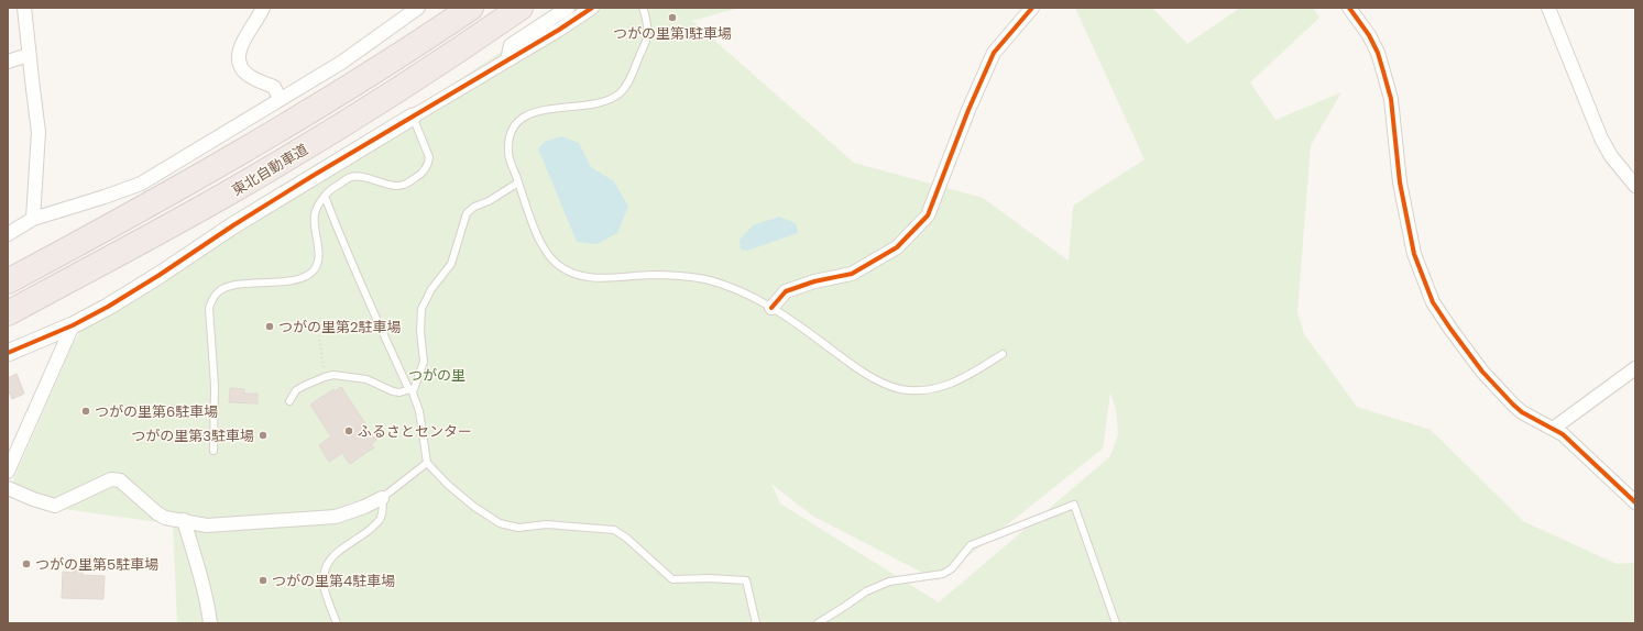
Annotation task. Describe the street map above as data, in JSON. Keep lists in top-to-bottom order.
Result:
{
  "streets": {
    "highway": ["東北自動車道"]
  },
  "parks": ["つがの里"],
  "places": [
    "つがの里第1駐車場",
    "つがの里第2駐車場",
    "つがの里第6駐車場",
    "ふるさとセンター",
    "つがの里第3駐車場",
    "つがの里第5駐車場",
    "つがの里第4駐車場"
  ]
}
